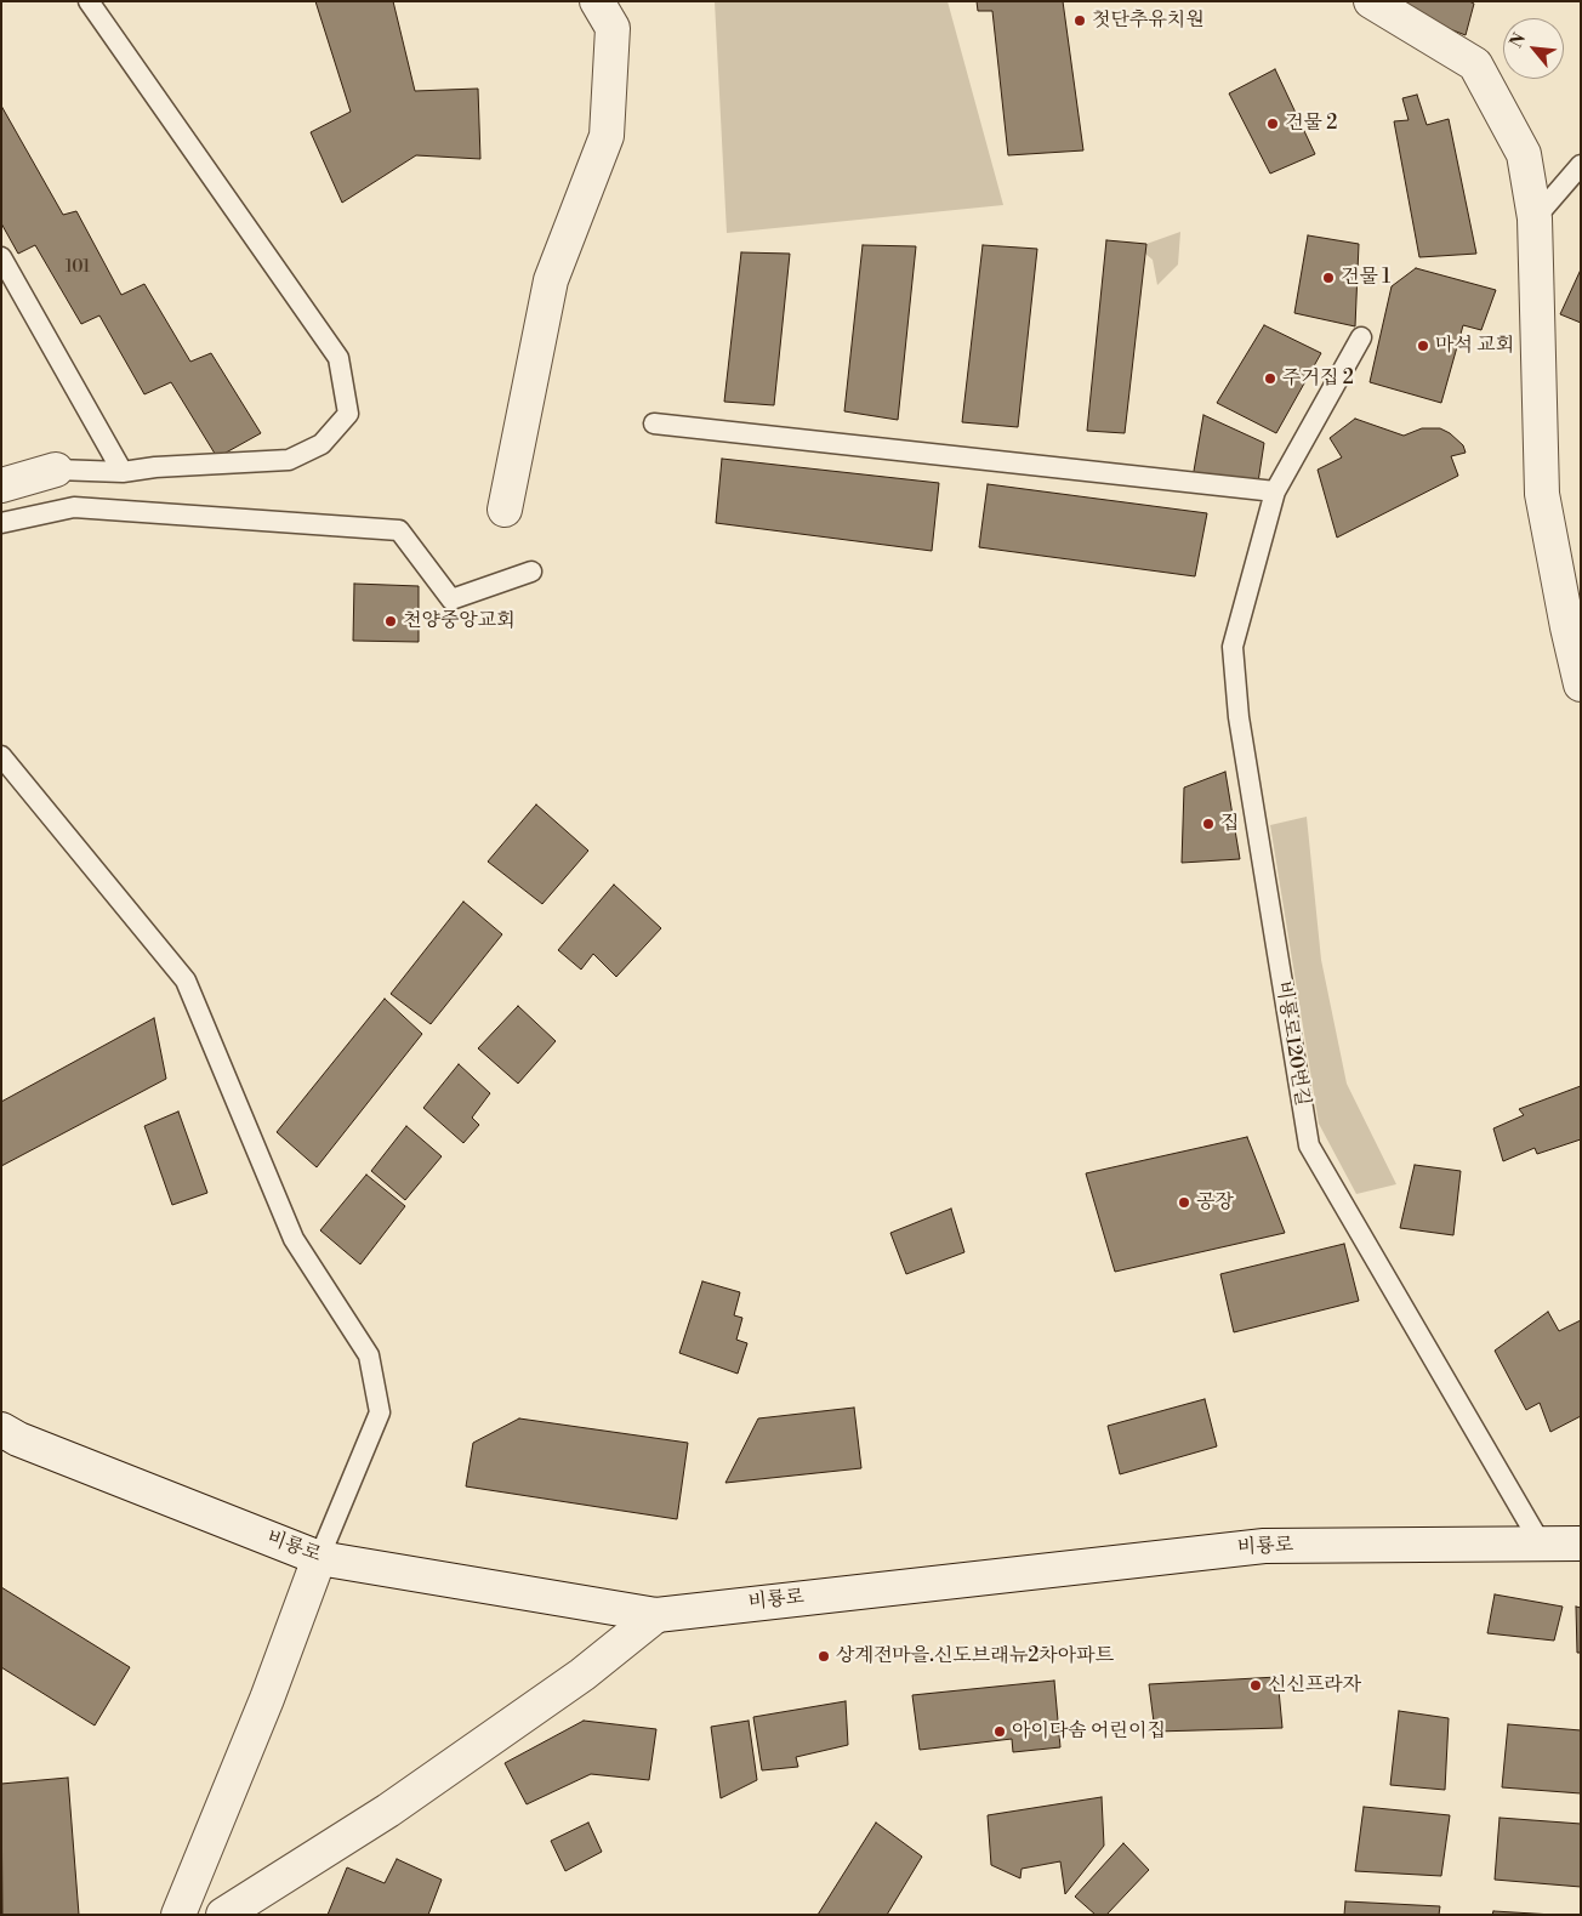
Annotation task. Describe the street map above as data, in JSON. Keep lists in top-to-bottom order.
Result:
{
  "streets": {
    "street": ["비룡로"],
    "lane": ["비룡로120번길"]
  },
  "crossings": [
    ["비룡로120번길", "비룡로"]
  ],
  "places": [
    "첫단추유치원",
    "건물 2",
    "건물 1",
    "마석 교회",
    "주거집 2",
    "천양중앙교회",
    "집",
    "공장",
    "상계전마을.신도브래뉴2차아파트",
    "신신프라자",
    "아이다솜 어린이집"
  ],
  "house_numbers": ["101"],
  "north": "top left"
}
